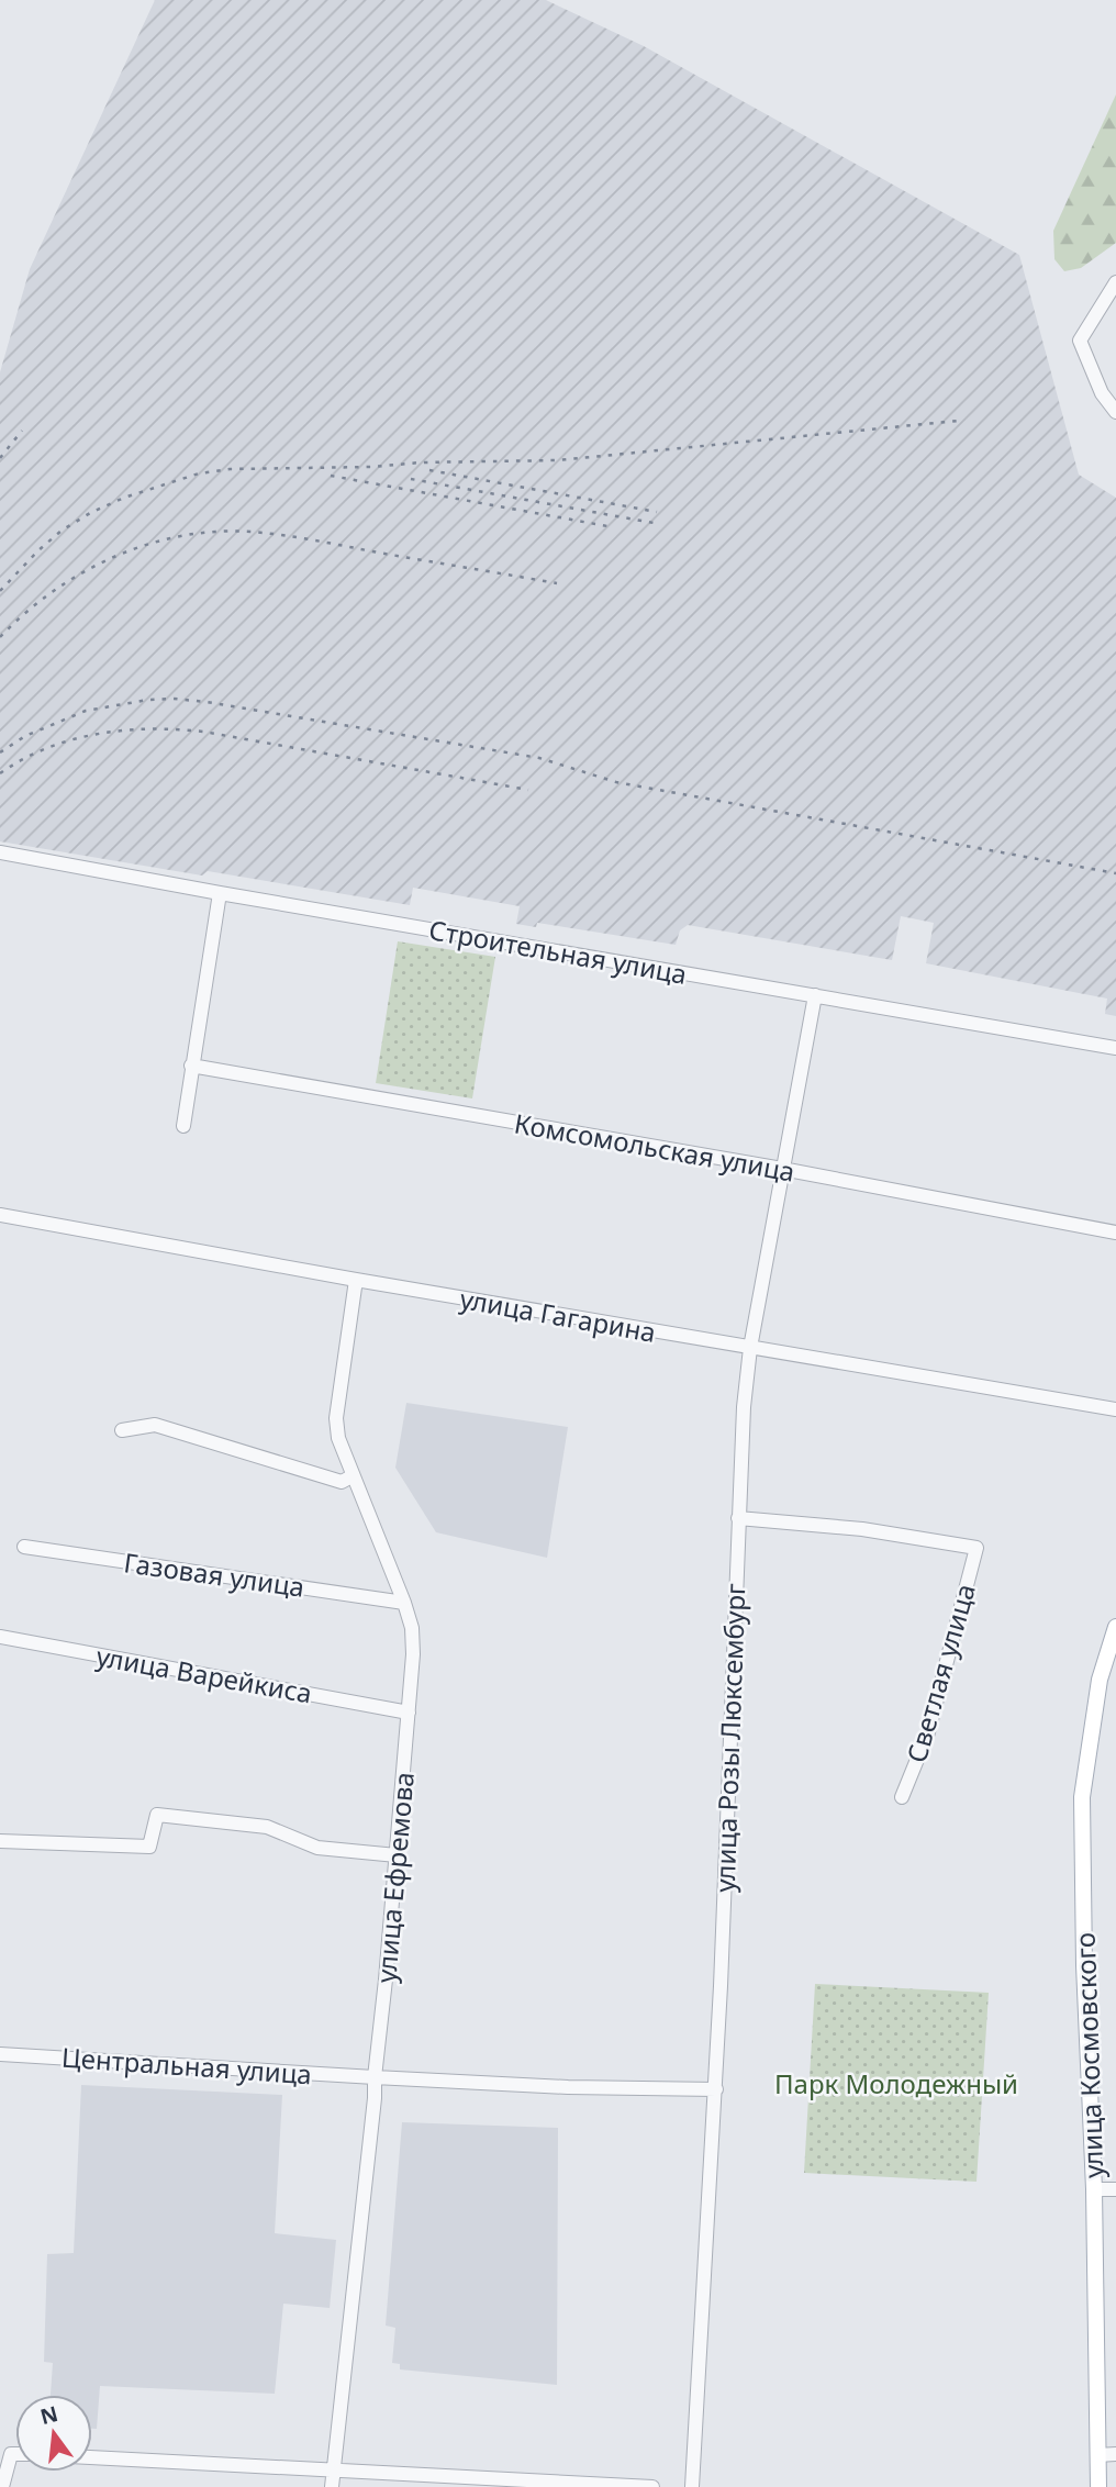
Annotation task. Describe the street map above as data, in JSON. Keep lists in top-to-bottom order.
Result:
{
  "streets": {
    "main road": ["улица Космовского"],
    "street": [
      "Строительная улица",
      "Комсомольская улица",
      "улица Гагарина",
      "Газовая улица",
      "Светлая улица",
      "улица Варейкиса",
      "улица Розы Люксембург",
      "улица Ефремова",
      "Центральная улица"
    ]
  },
  "crossings": [
    ["Строительная улица", "улица Розы Люксембург"],
    ["Комсомольская улица", "улица Розы Люксембург"],
    ["улица Гагарина", "улица Розы Люксембург"],
    ["улица Гагарина", "улица Ефремова"],
    ["Газовая улица", "улица Ефремова"],
    ["Светлая улица", "улица Розы Люксембург"],
    ["улица Варейкиса", "улица Ефремова"],
    ["улица Розы Люксембург", "Центральная улица"],
    ["улица Ефремова", "Центральная улица"]
  ],
  "parks": ["Парк Молодежный"],
  "north": "top"
}
